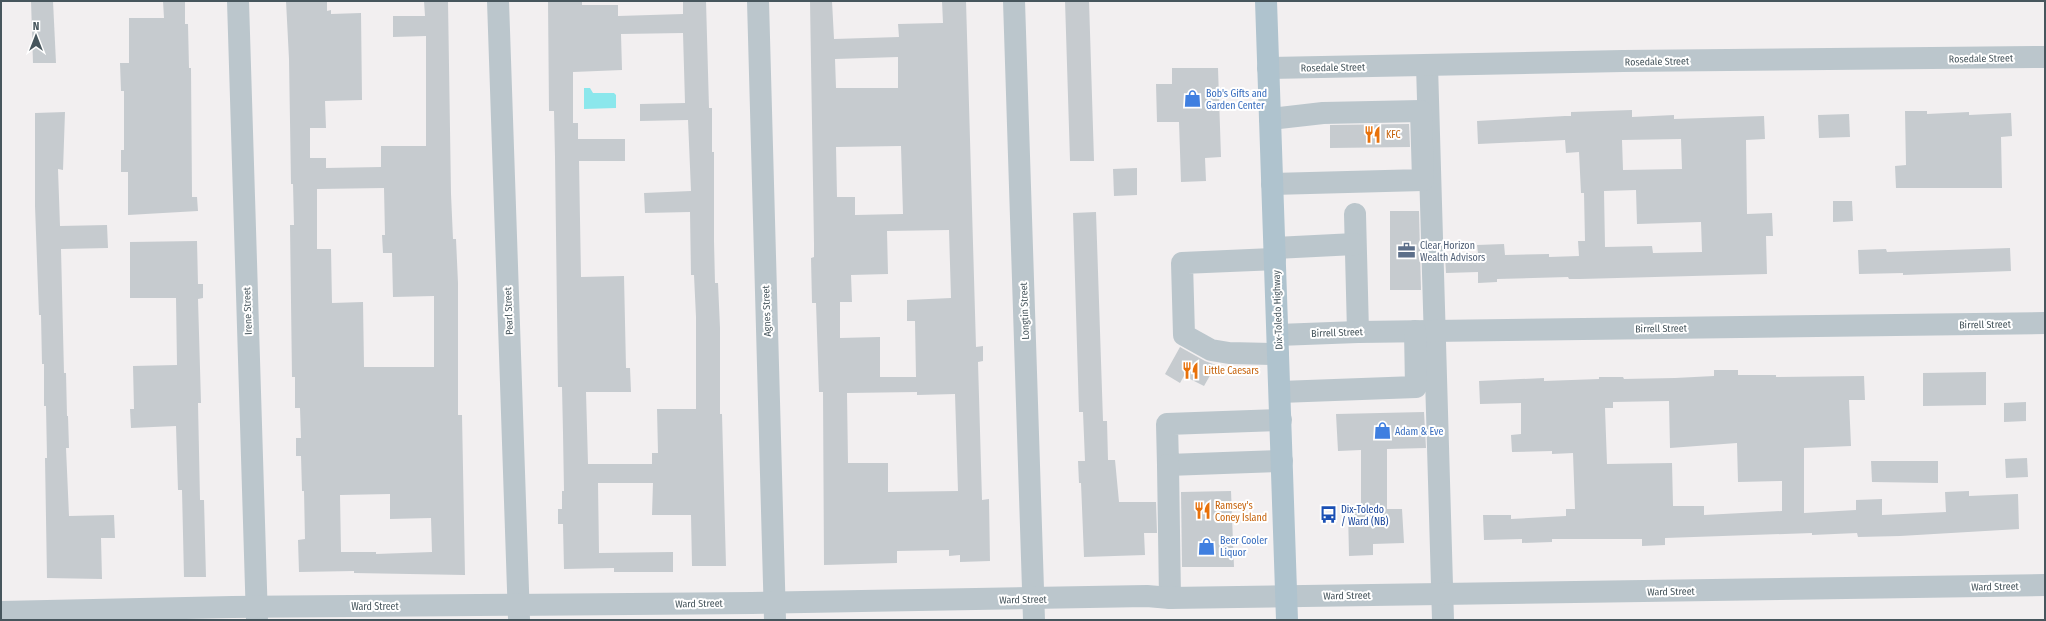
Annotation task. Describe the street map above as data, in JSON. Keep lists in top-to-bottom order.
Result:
{
  "streets": {
    "main road": ["Dix-Toledo Highway"],
    "street": [
      "Rosedale Street",
      "Irene Street",
      "Pearl Street",
      "Agnes Street",
      "Longtin Street",
      "Birrell Street",
      "Ward Street"
    ]
  },
  "crossings": [
    ["Rosedale Street", "Dix-Toledo Highway"],
    ["Dix-Toledo Highway", "Birrell Street"],
    ["Dix-Toledo Highway", "Ward Street"],
    ["Irene Street", "Ward Street"],
    ["Pearl Street", "Ward Street"],
    ["Agnes Street", "Ward Street"],
    ["Longtin Street", "Ward Street"]
  ],
  "places": {
    "shop": ["Bob's Gifts and Garden Center", "Adam & Eve", "Beer Cooler Liquor"],
    "restaurant": ["KFC", "Little Caesars", "Ramsey's Coney Island"],
    "office": ["Clear Horizon Wealth Advisors"],
    "bus stop": ["Dix-Toledo / Ward (NB)"]
  },
  "north": "top"
}
